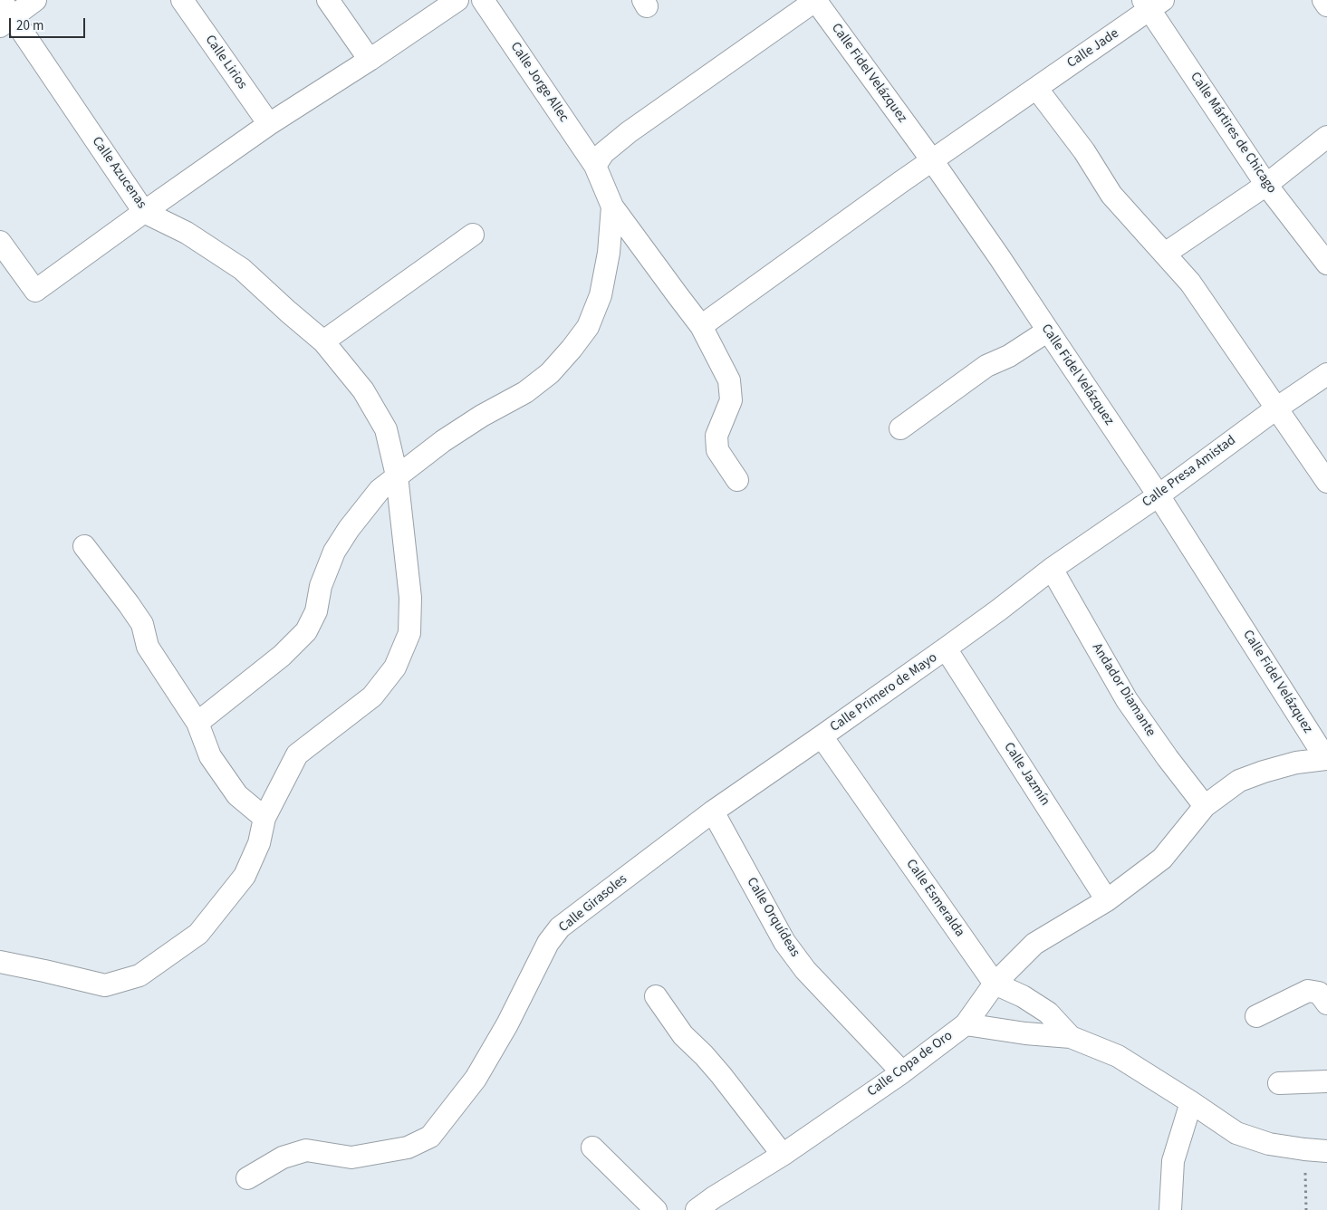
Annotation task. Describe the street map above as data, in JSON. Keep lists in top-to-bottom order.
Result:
{
  "streets": {
    "street": [
      "Calle Jade",
      "Calle Lirios",
      "Calle Fidel Velázquez",
      "Calle Jorge Allec",
      "Calle Mártires de Chicago",
      "Calle Azucenas",
      "Calle Presa Amistad",
      "Andador Diamante",
      "Calle Primero de Mayo",
      "Calle Jazmín",
      "Calle Esmeralda",
      "Calle Girasoles",
      "Calle Orquídeas",
      "Calle Copa de Oro"
    ]
  },
  "crossings": [
    ["Calle Jade", "Calle Fidel Velázquez"],
    ["Calle Jade", "Calle Mártires de Chicago"],
    ["Calle Fidel Velázquez", "Calle Presa Amistad"],
    ["Calle Fidel Velázquez", "Calle Copa de Oro"],
    ["Calle Presa Amistad", "Andador Diamante"],
    ["Calle Presa Amistad", "Calle Primero de Mayo"],
    ["Andador Diamante", "Calle Primero de Mayo"],
    ["Andador Diamante", "Calle Copa de Oro"],
    ["Calle Primero de Mayo", "Calle Jazmín"],
    ["Calle Primero de Mayo", "Calle Esmeralda"],
    ["Calle Primero de Mayo", "Calle Girasoles"],
    ["Calle Primero de Mayo", "Calle Orquídeas"],
    ["Calle Jazmín", "Calle Copa de Oro"],
    ["Calle Esmeralda", "Calle Copa de Oro"],
    ["Calle Girasoles", "Calle Orquídeas"],
    ["Calle Orquídeas", "Calle Copa de Oro"]
  ],
  "scale_bar": "20 m"
}
